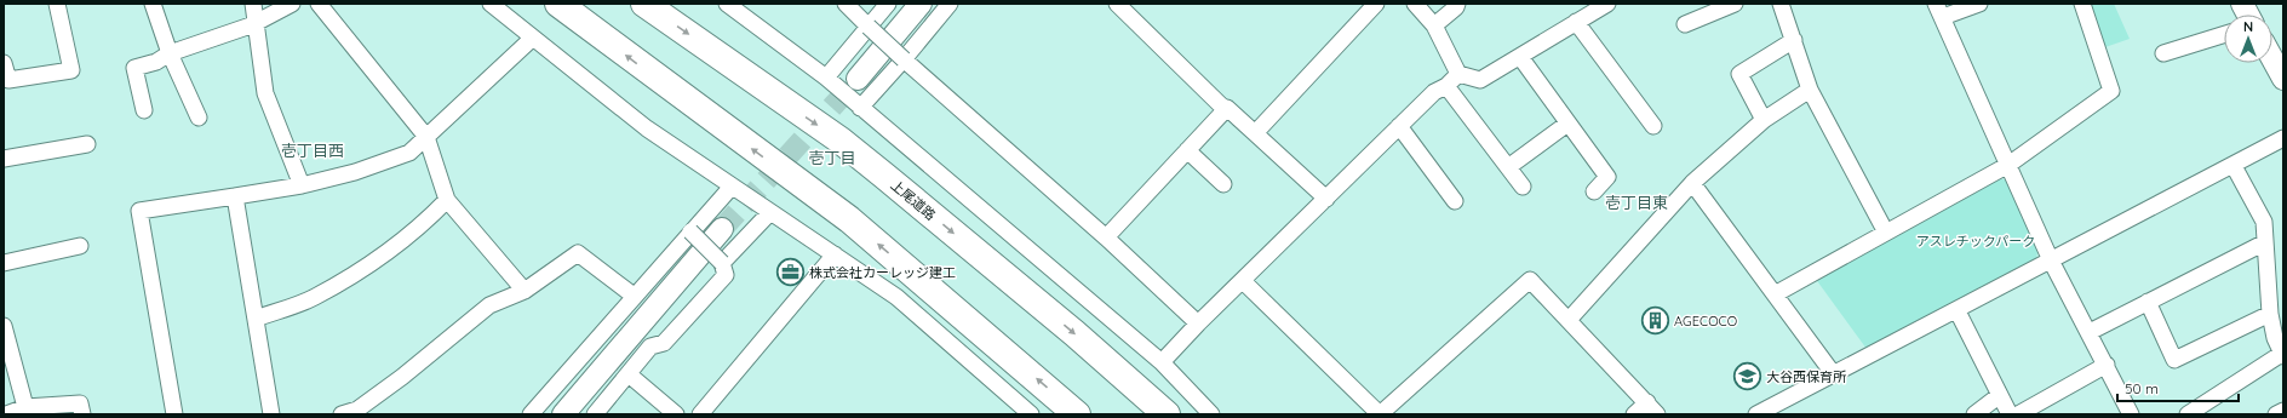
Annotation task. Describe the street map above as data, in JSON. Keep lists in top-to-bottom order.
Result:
{
  "streets": {
    "highway": ["上尾道路"]
  },
  "districts": ["壱丁目西", "壱丁目", "壱丁目東"],
  "parks": ["アスレチックパーク"],
  "places": {
    "office": ["株式会社カーレッジ建工"],
    "building": ["AGECOCO"],
    "school or university": ["大谷西保育所"]
  },
  "scale_bar": "50 m",
  "north": "top"
}
